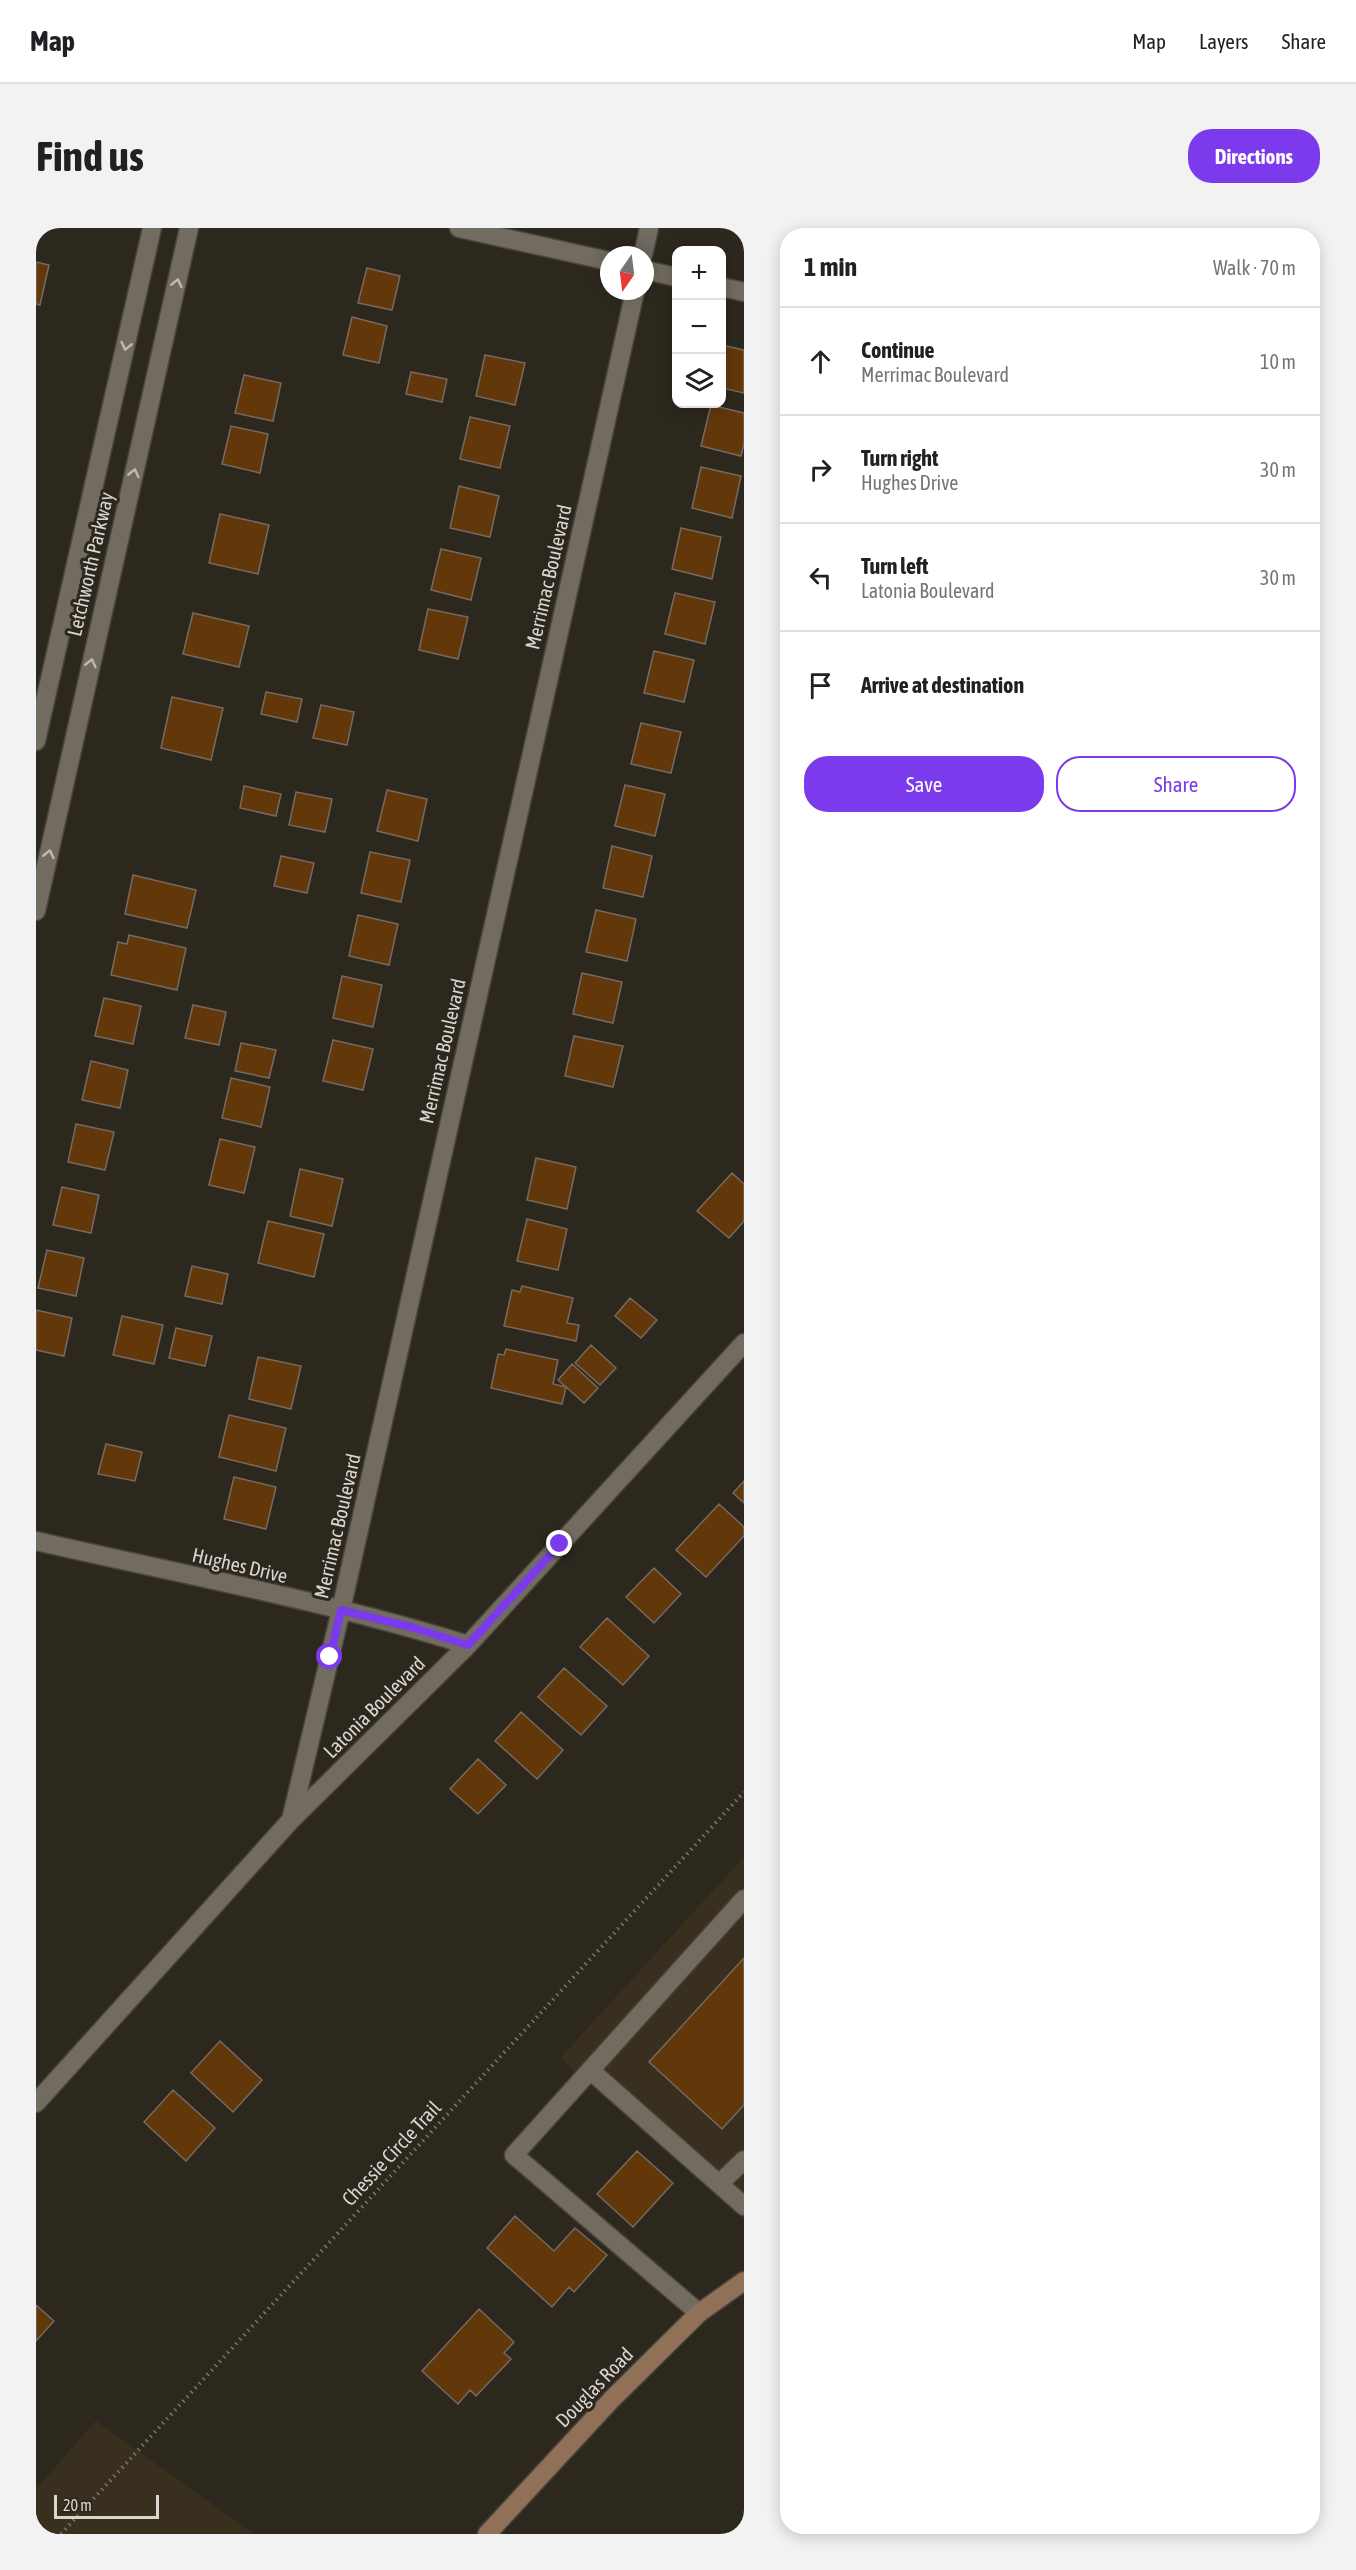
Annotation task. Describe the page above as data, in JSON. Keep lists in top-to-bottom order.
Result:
{
  "streets": {
    "street": [
      "Letchworth Parkway",
      "Merrimac Boulevard",
      "Hughes Drive",
      "Latonia Boulevard",
      "Douglas Road"
    ],
    "path": ["Chessie Circle Trail"]
  },
  "crossings": [
    ["Merrimac Boulevard", "Hughes Drive"],
    ["Merrimac Boulevard", "Latonia Boulevard"],
    ["Hughes Drive", "Latonia Boulevard"]
  ],
  "scale_bar": "20 m",
  "north": "bottom",
  "page": {
    "header": "Map",
    "nav": ["Map", "Layers", "Share"],
    "buttons": [
      "Directions",
      ["Save", "Share"]
    ],
    "title": "Find us",
    "heading": ["1 min", "Walk · 70 m"],
    "map_buttons": ["+", "−"],
    "list": [
      ["Continue", "Merrimac Boulevard", "10 m"],
      ["Turn right", "Hughes Drive", "30 m"],
      ["Turn left", "Latonia Boulevard", "30 m"],
      "Arrive at destination"
    ],
    "scale": "20 m"
  }
}
